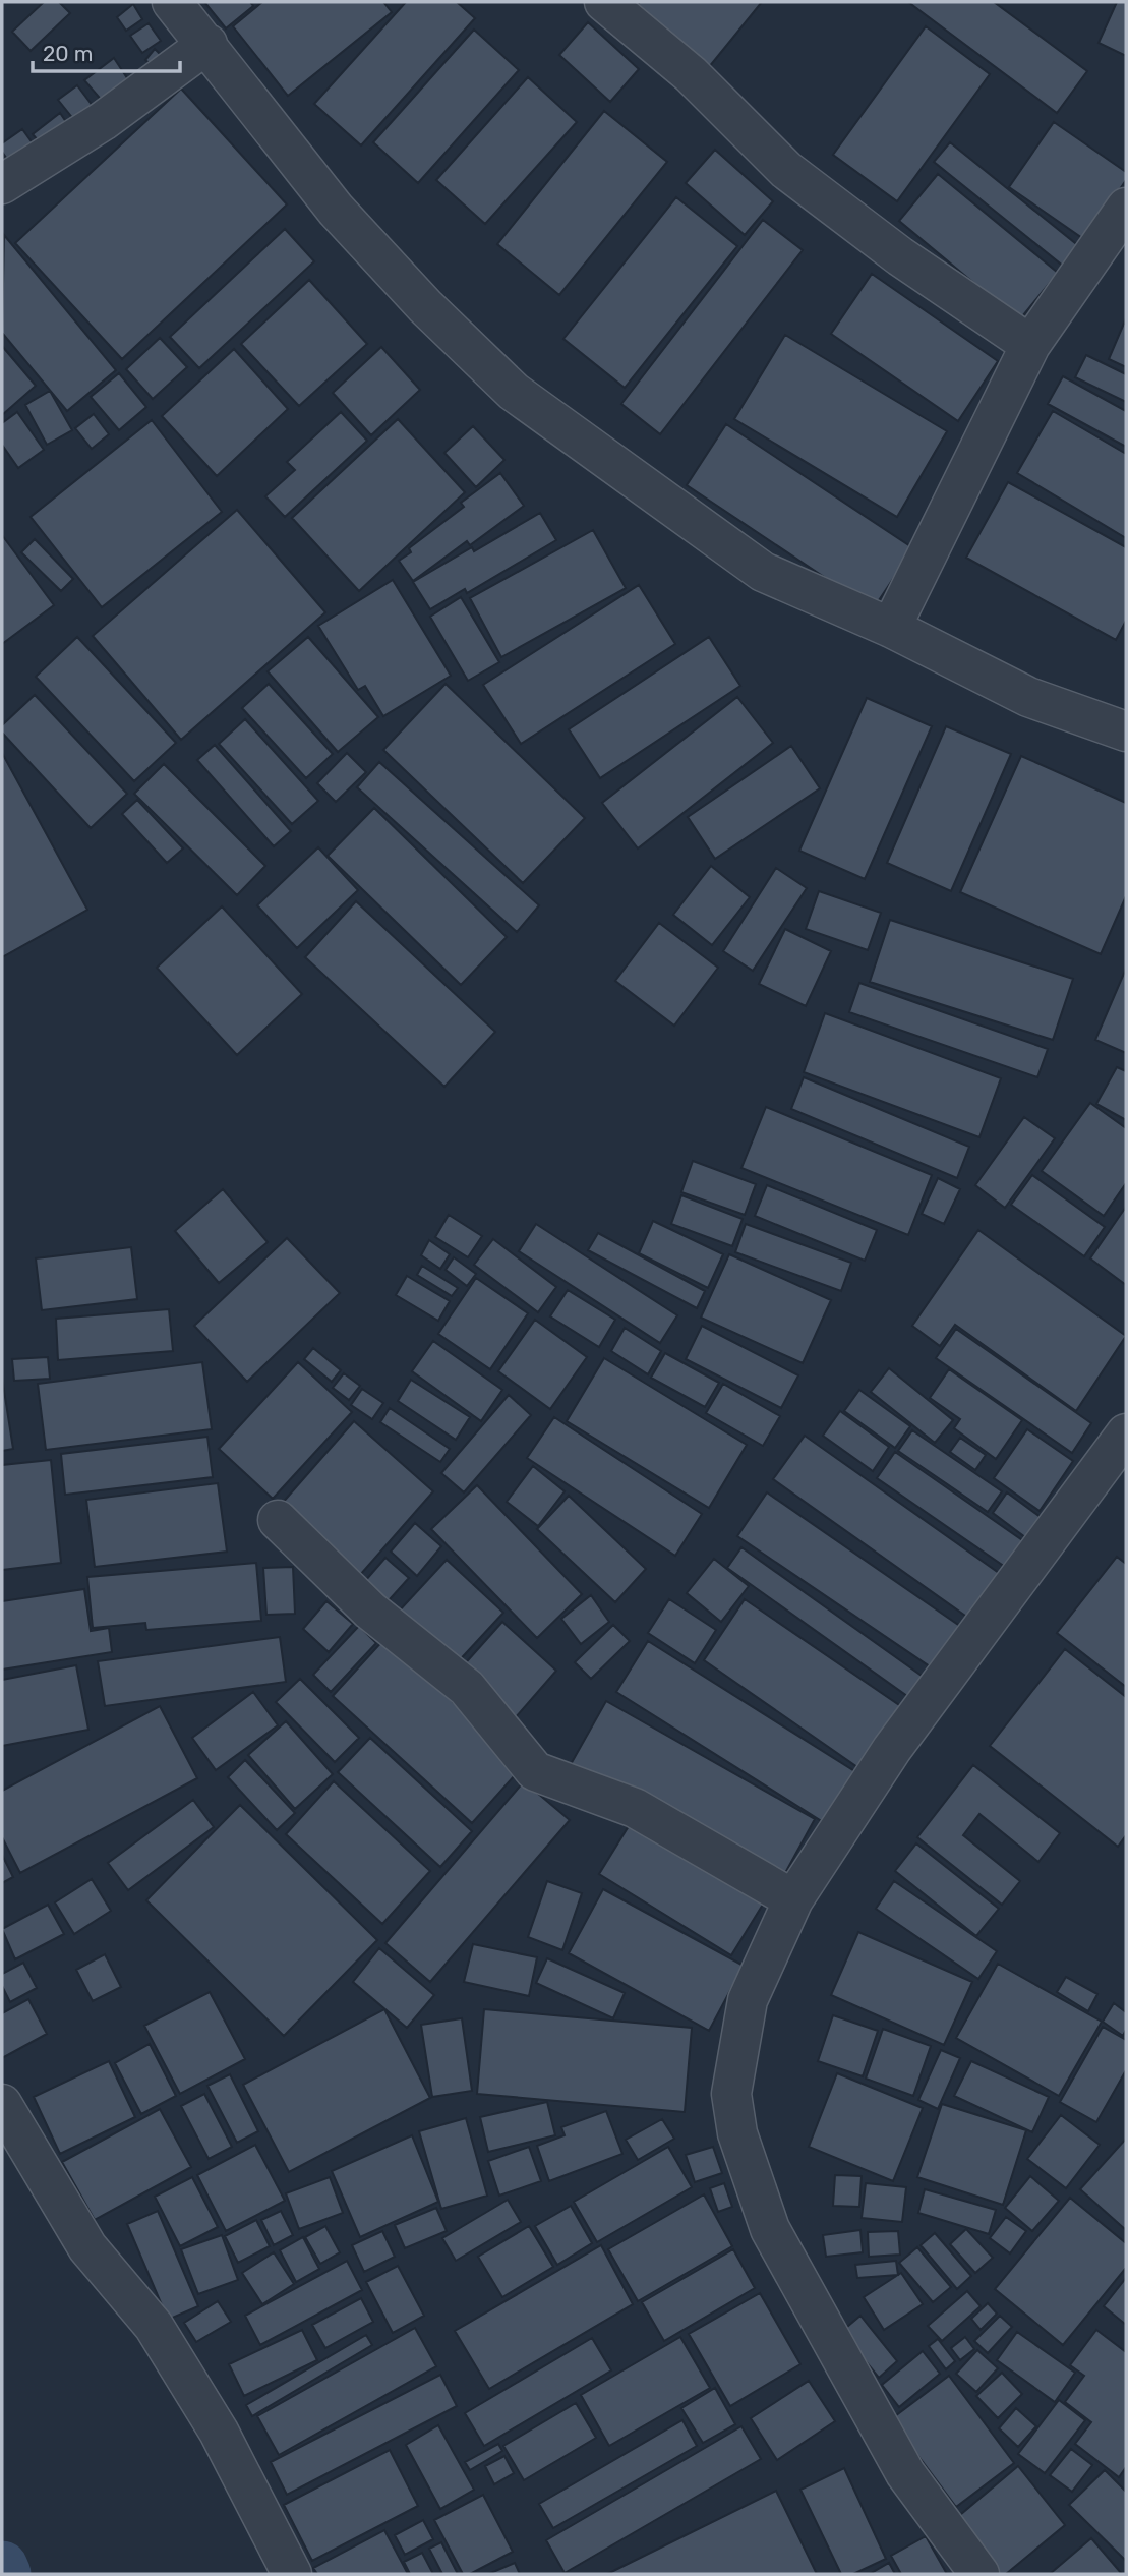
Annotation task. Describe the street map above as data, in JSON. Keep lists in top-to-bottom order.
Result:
{
  "scale_bar": "20 m"
}
